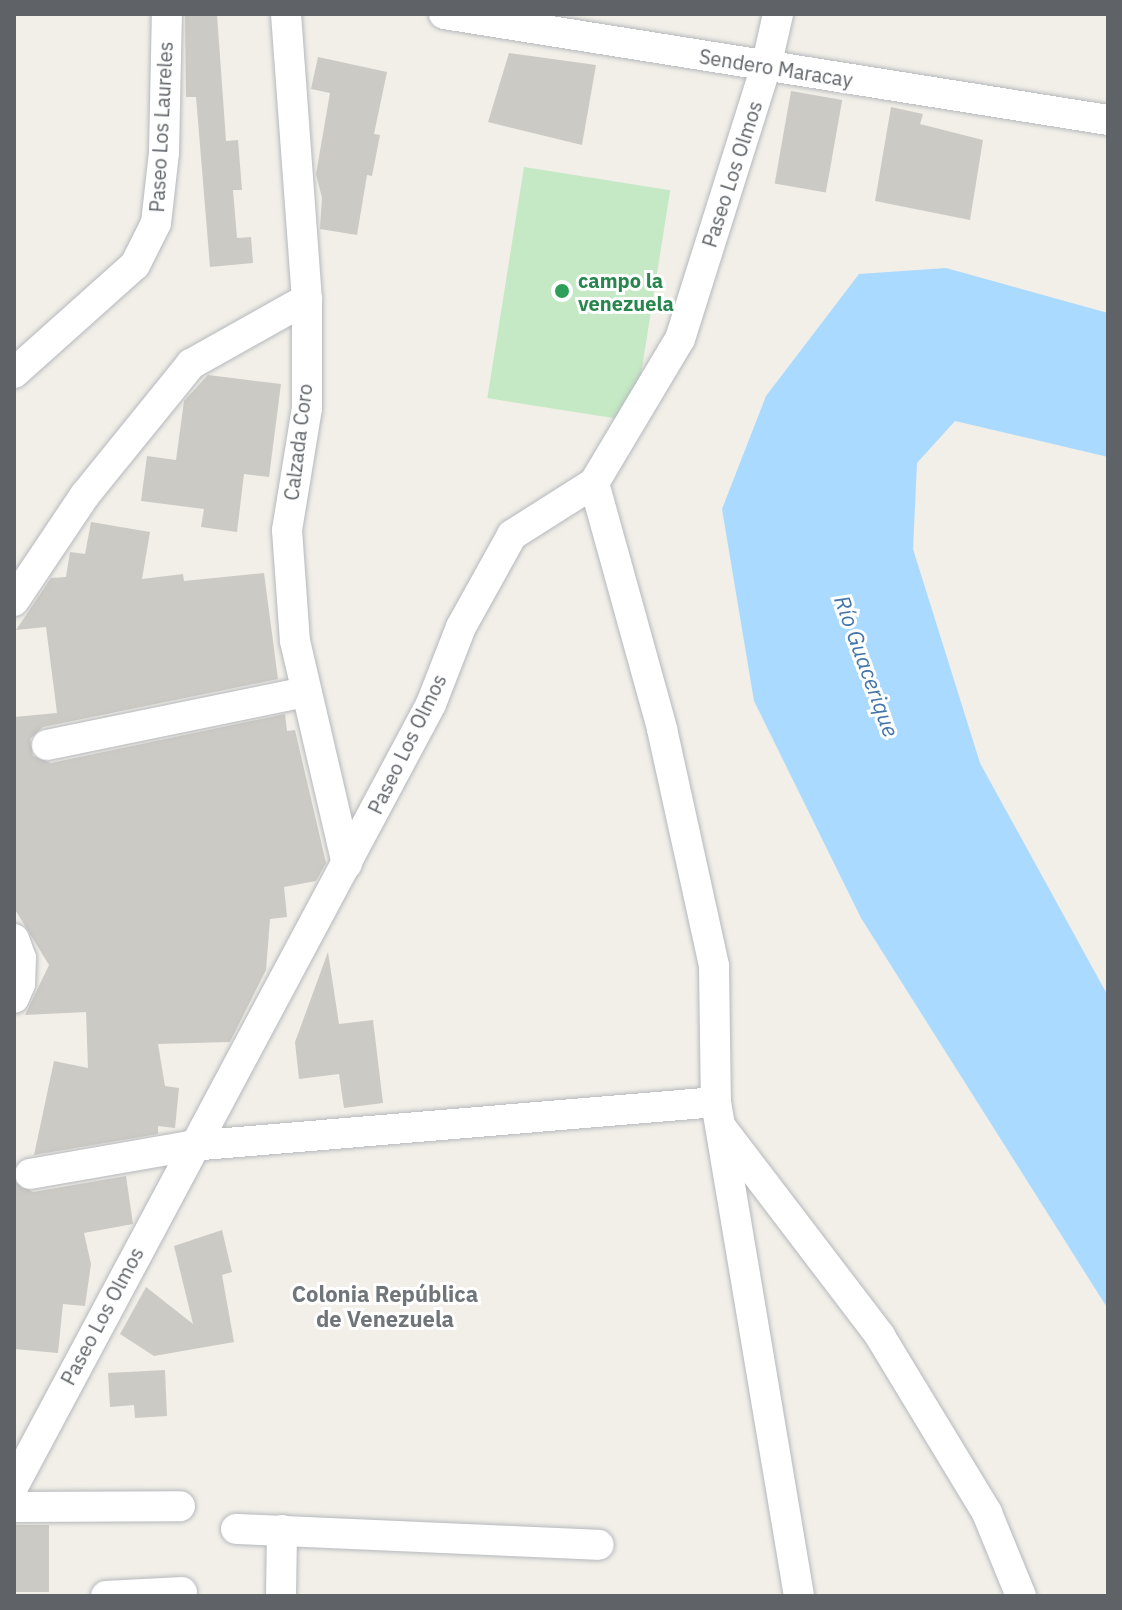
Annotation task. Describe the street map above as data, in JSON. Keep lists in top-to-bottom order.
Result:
{
  "streets": {
    "street": [
      "Sendero Maracay",
      "Paseo Los Laureles",
      "Paseo Los Olmos",
      "Calzada Coro"
    ]
  },
  "crossings": [
    ["Sendero Maracay", "Paseo Los Olmos"],
    ["Paseo Los Olmos", "Calzada Coro"]
  ],
  "districts": ["Colonia República de Venezuela"],
  "water": ["Río Guacerique"],
  "places": ["campo la venezuela"]
}
